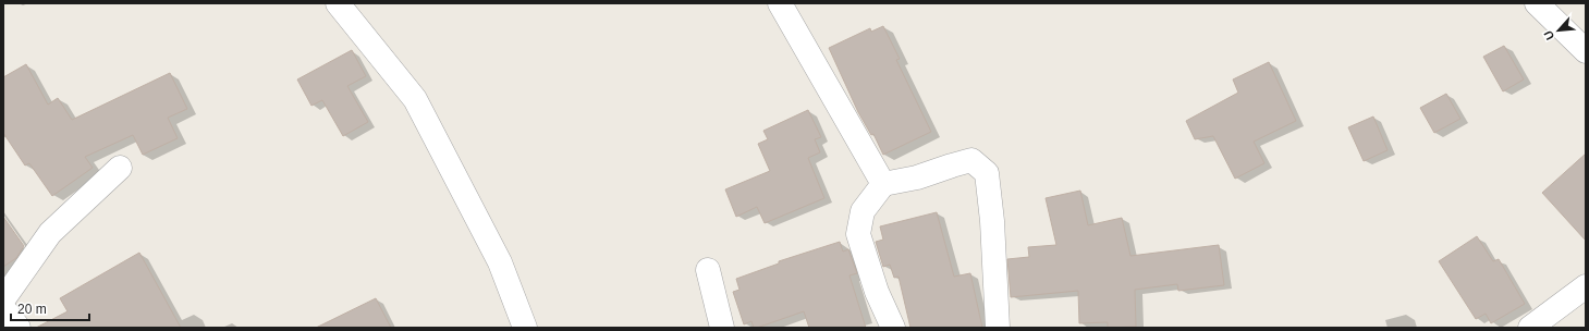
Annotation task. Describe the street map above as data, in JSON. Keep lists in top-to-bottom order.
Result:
{
  "scale_bar": "20 m",
  "north": "bottom left"
}
